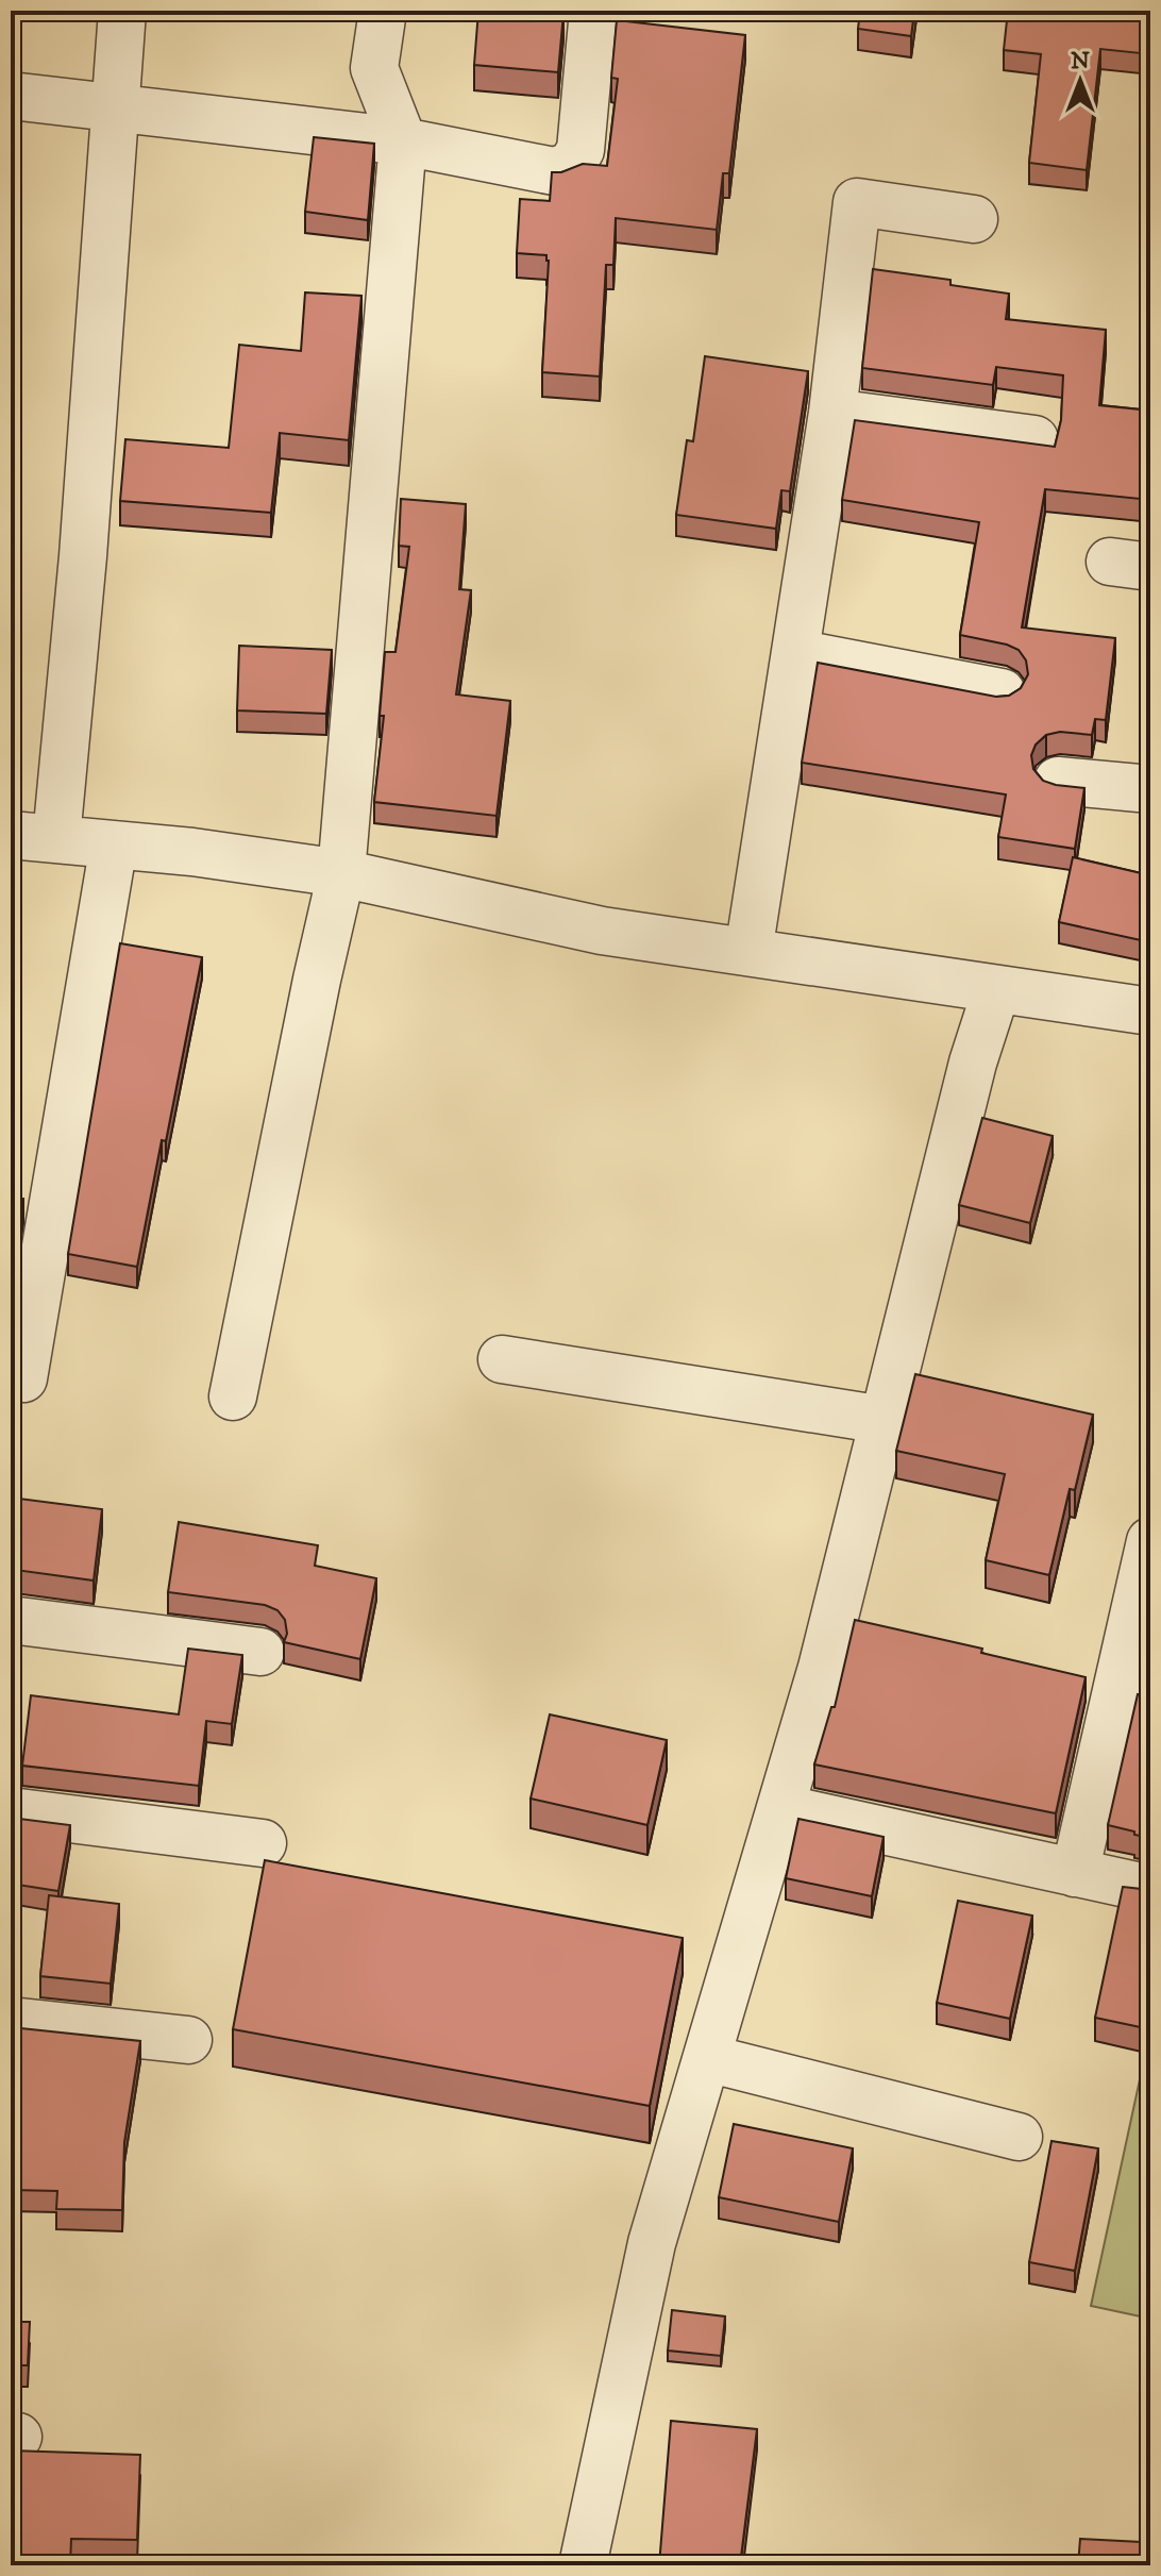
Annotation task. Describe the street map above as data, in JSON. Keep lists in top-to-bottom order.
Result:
{
  "north": "top"
}
